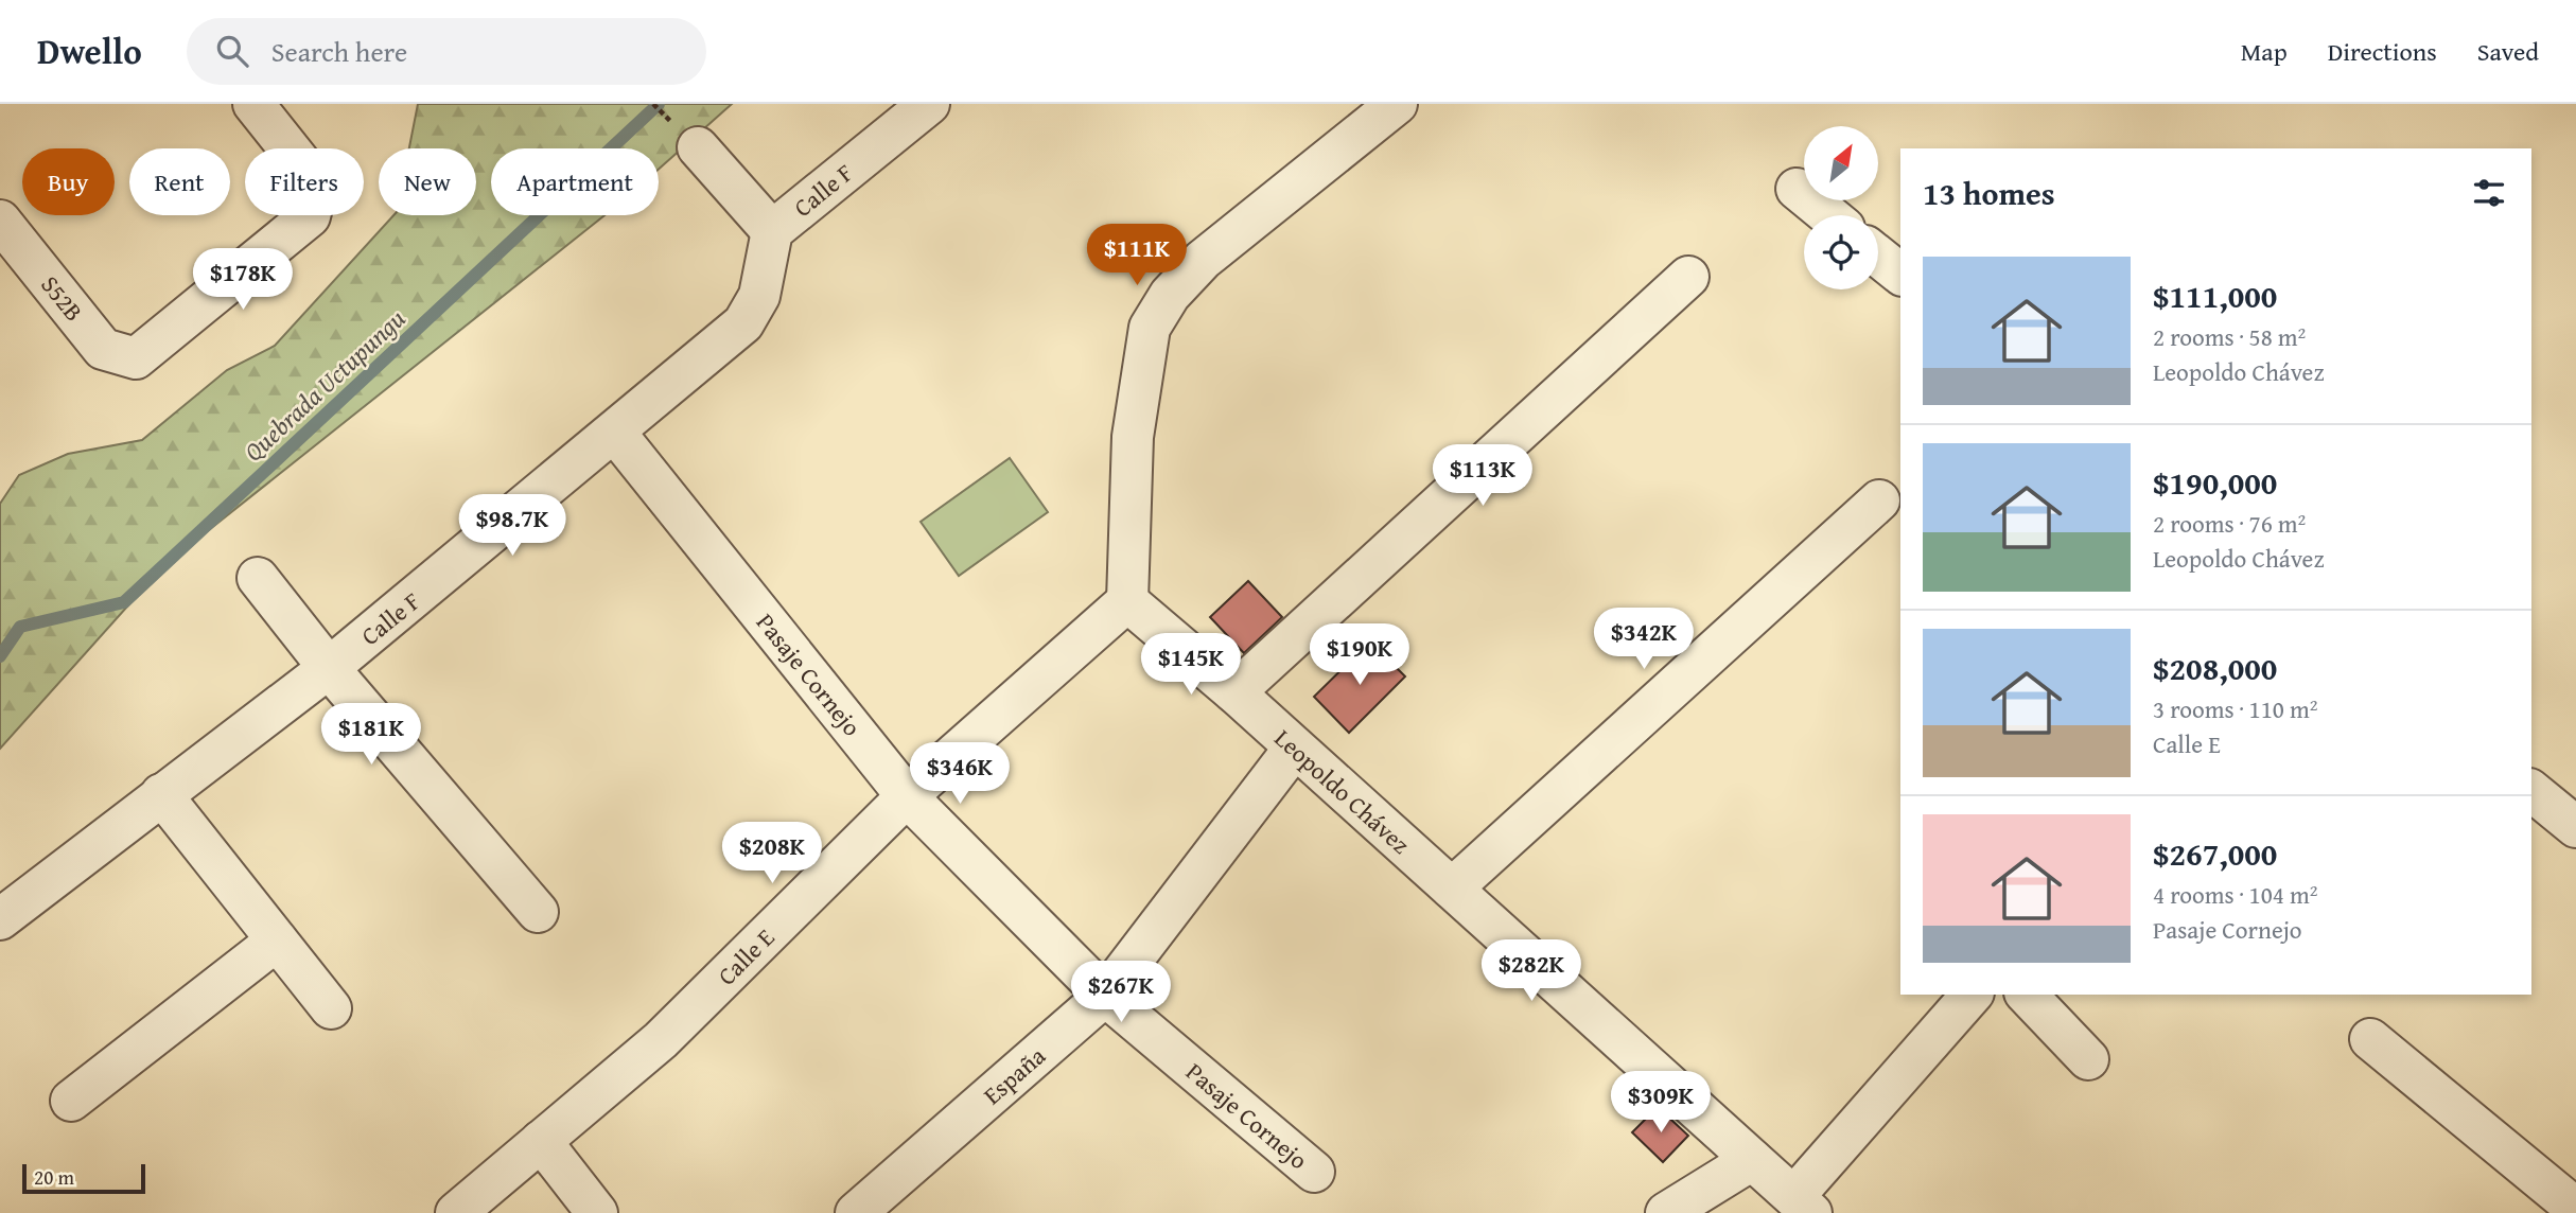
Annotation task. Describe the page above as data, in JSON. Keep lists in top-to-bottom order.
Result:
{
  "streets": {
    "street": [
      "Calle F",
      "S52B",
      "Pasaje Cornejo",
      "Leopoldo Chávez",
      "Calle E",
      "España"
    ]
  },
  "crossings": [
    ["Calle F", "Pasaje Cornejo"],
    ["Pasaje Cornejo", "Calle E"],
    ["Pasaje Cornejo", "España"],
    ["Leopoldo Chávez", "Calle E"],
    ["Leopoldo Chávez", "España"]
  ],
  "water": ["Quebrada Uctupungu"],
  "scale_bar": "20 m",
  "north": "top right",
  "page": {
    "header": "Dwello",
    "search": "Search here",
    "nav": ["Map", "Directions", "Saved"],
    "chip": [
      "Buy",
      "Rent",
      "Filters",
      "New",
      "Apartment"
    ],
    "heading": "13 homes",
    "price": [
      "$111K",
      "$178K",
      "$113K",
      "$98.7K",
      "$342K",
      "$190K",
      "$145K",
      "$181K",
      "$346K",
      "$208K",
      "$282K",
      "$267K",
      "$309K"
    ],
    "list": [
      {
        "name": "$111,000",
        "note": "2 rooms · 58 m² · Leopoldo Chávez"
      },
      {
        "name": "$190,000",
        "note": "2 rooms · 76 m² · Leopoldo Chávez"
      },
      {
        "name": "$208,000",
        "note": "3 rooms · 110 m² · Calle E"
      },
      {
        "name": "$267,000",
        "note": "4 rooms · 104 m² · Pasaje Cornejo"
      }
    ],
    "scale": "20 m"
  }
}
